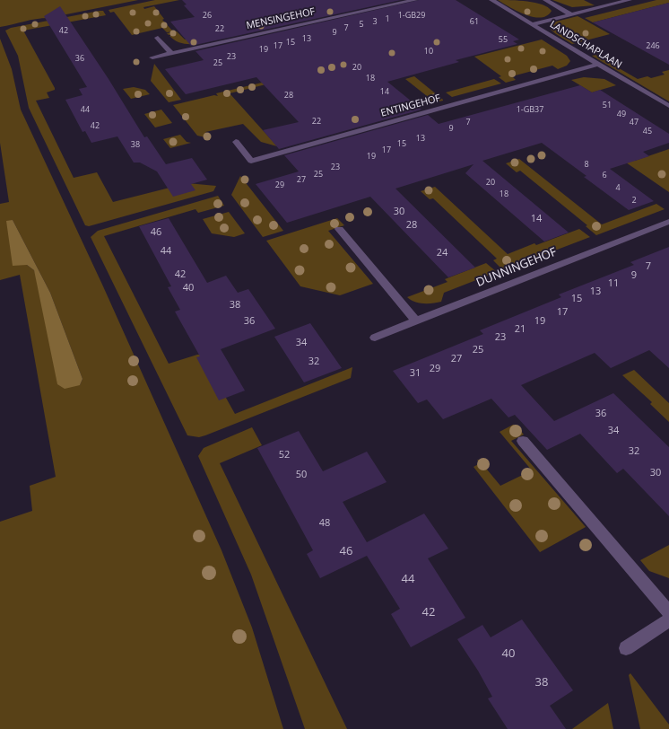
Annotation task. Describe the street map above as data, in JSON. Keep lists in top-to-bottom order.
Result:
{
  "streets": {
    "street": [
      "MENSINGEHOF",
      "LANDSCHAPLAAN",
      "ENTINGEHOF",
      "DUNNINGEHOF"
    ]
  },
  "crossings": [
    ["LANDSCHAPLAAN", "ENTINGEHOF"]
  ],
  "house_numbers": [
    "26",
    "1-GB29",
    "1",
    "3",
    "61",
    "5",
    "7",
    "22",
    "42",
    "9",
    "13",
    "55",
    "15",
    "17",
    "246",
    "19",
    "10",
    "23",
    "36",
    "25",
    "20",
    "18",
    "14",
    "28",
    "51",
    "44",
    "1-GB37",
    "49",
    "22",
    "7",
    "47",
    "42",
    "9",
    "45",
    "13",
    "15",
    "38",
    "17",
    "19",
    "8",
    "23",
    "25",
    "6",
    "27",
    "20",
    "29",
    "4",
    "18",
    "2",
    "30",
    "14",
    "28",
    "46",
    "44",
    "24",
    "7",
    "42",
    "9",
    "11",
    "40",
    "13",
    "15",
    "38",
    "17",
    "36",
    "19",
    "21",
    "23",
    "34",
    "25",
    "27",
    "32",
    "29",
    "31",
    "36",
    "34",
    "32",
    "52",
    "30",
    "50",
    "48",
    "46",
    "44",
    "42",
    "40",
    "38"
  ]
}
